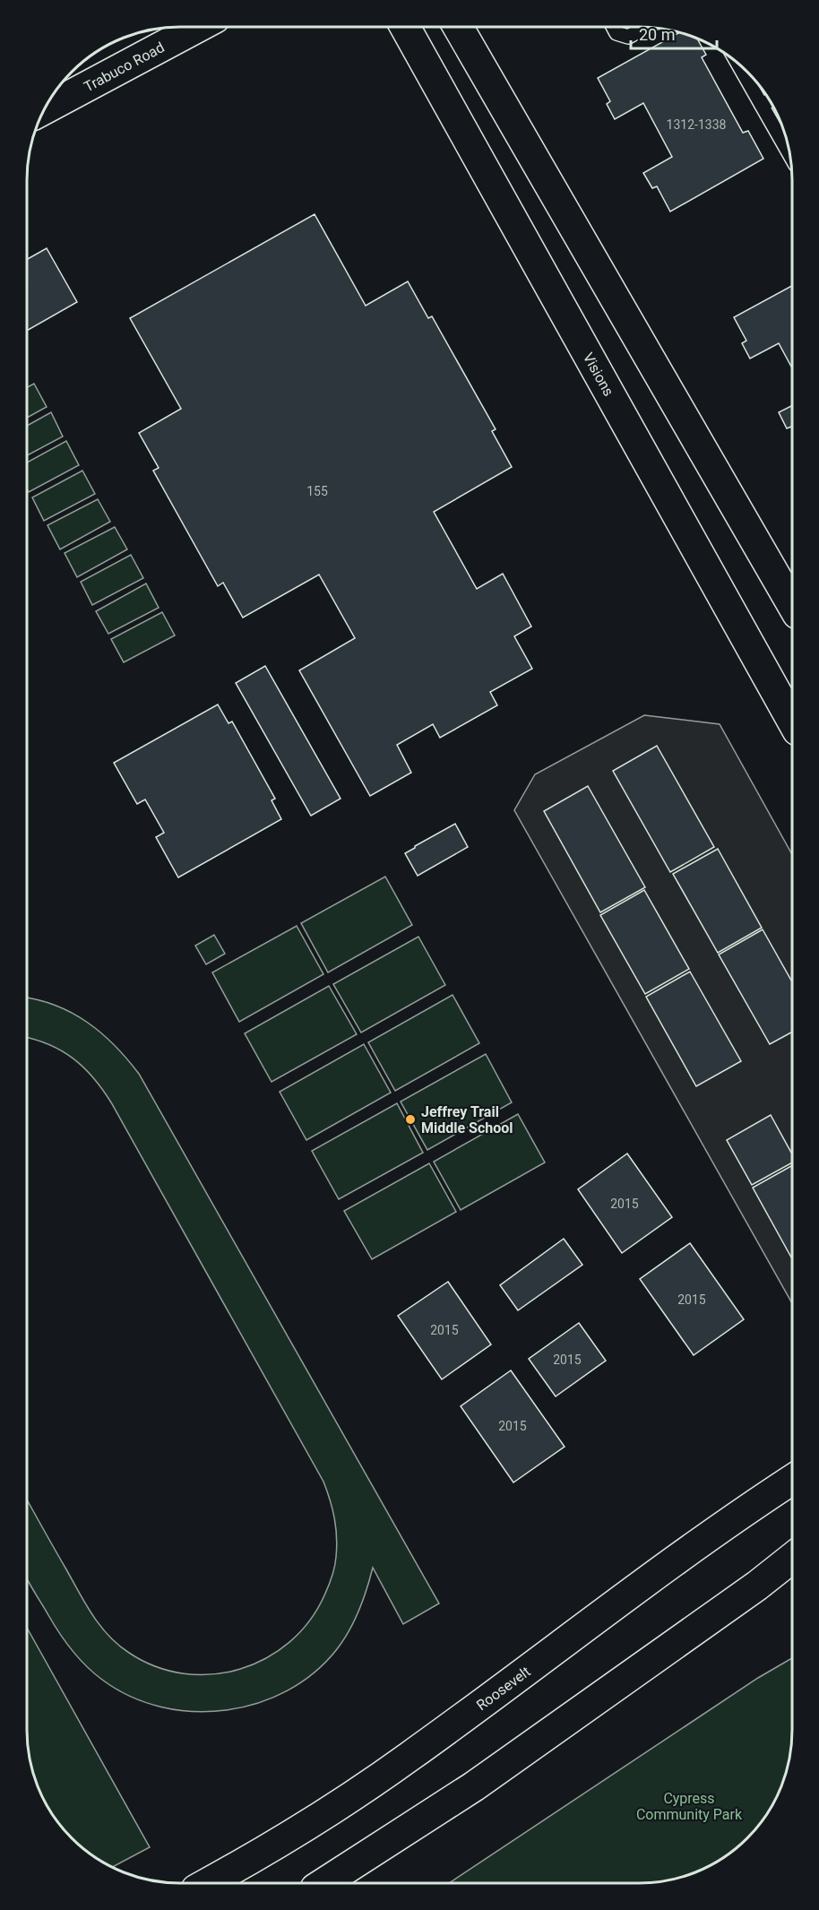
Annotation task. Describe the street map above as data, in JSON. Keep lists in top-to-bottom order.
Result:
{
  "streets": {
    "street": ["Trabuco Road", "Visions", "Roosevelt"]
  },
  "parks": ["Cypress Community Park"],
  "places": ["Jeffrey Trail Middle School"],
  "house_numbers": [
    "1312-1338",
    "155",
    "2015",
    "2015",
    "2015",
    "2015",
    "2015"
  ],
  "scale_bar": "20 m"
}
